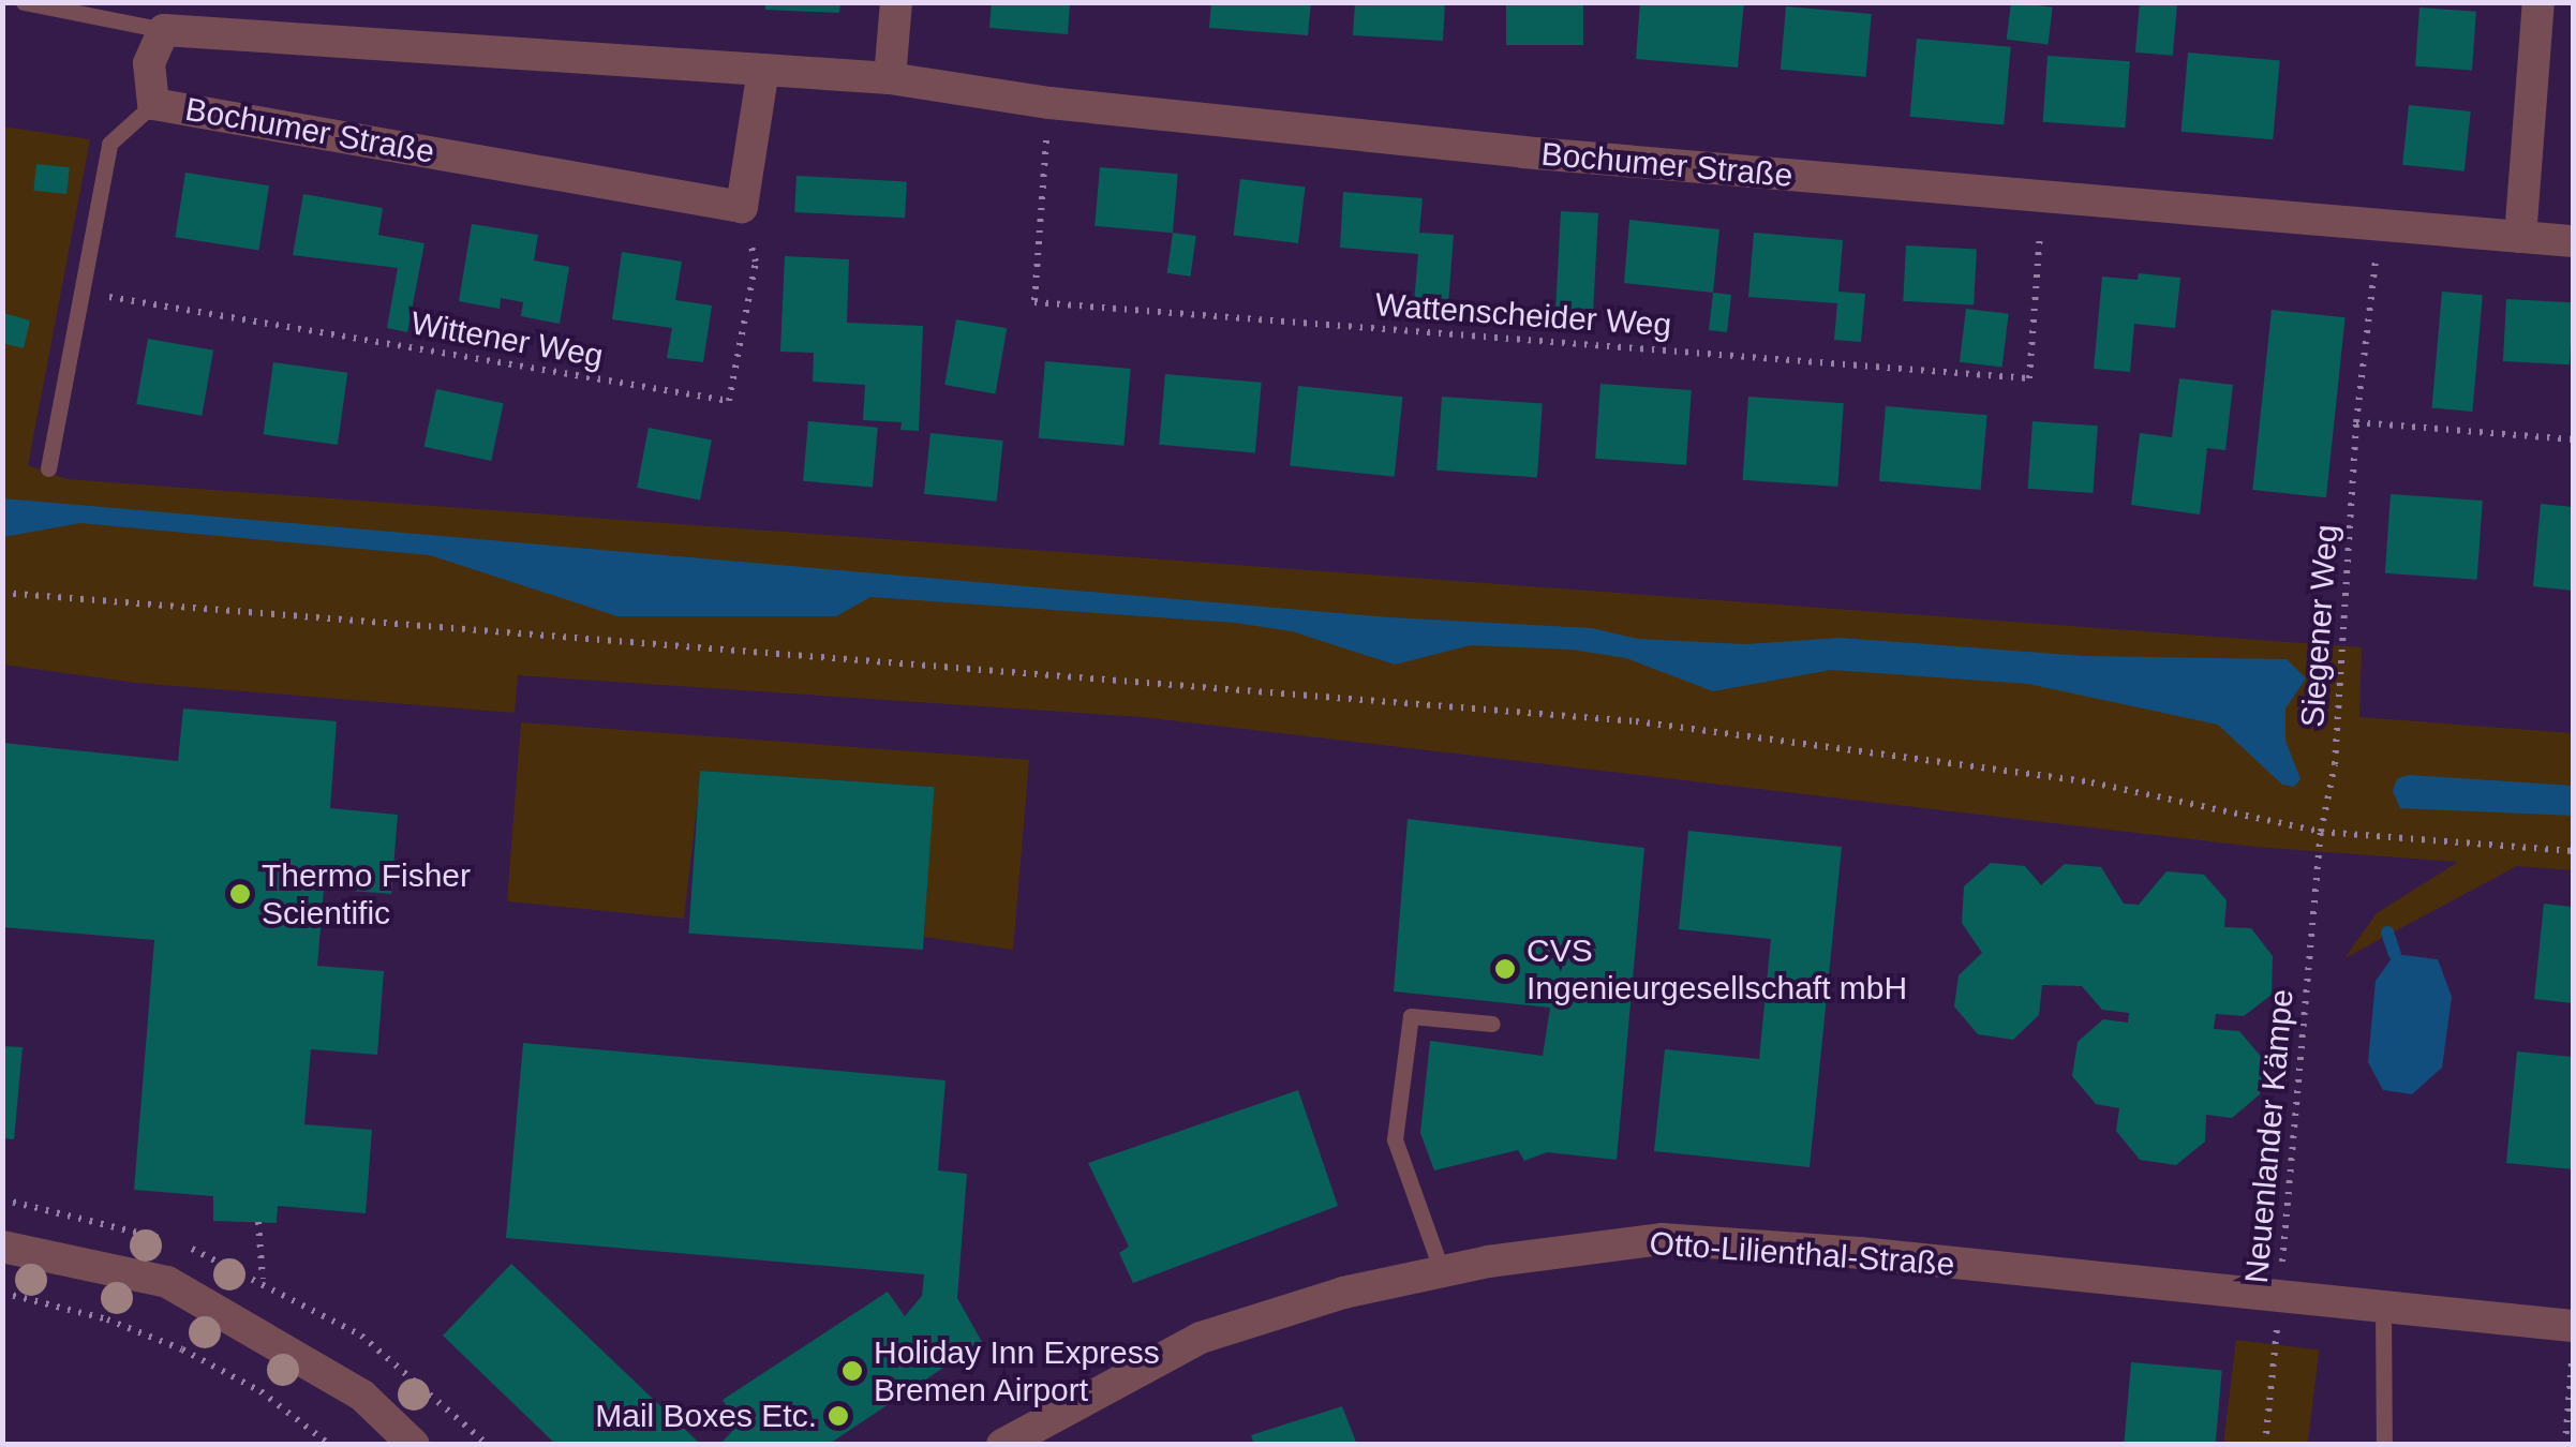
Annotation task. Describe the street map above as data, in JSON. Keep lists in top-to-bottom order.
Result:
{
  "streets": {
    "street": ["Bochumer Straße", "Otto-Lilienthal-Straße"],
    "path": [
      "Wattenscheider Weg",
      "Wittener Weg",
      "Siegener Weg",
      "Neuenlander Kämpe"
    ]
  },
  "crossings": [
    ["Bochumer Straße", "Wattenscheider Weg"],
    ["Bochumer Straße", "Wittener Weg"],
    ["Bochumer Straße", "Siegener Weg"],
    ["Siegener Weg", "Neuenlander Kämpe"],
    ["Neuenlander Kämpe", "Otto-Lilienthal-Straße"]
  ],
  "places": [
    "Thermo Fisher Scientific",
    "CVS Ingenieurgesellschaft mbH",
    "Holiday Inn Express Bremen Airport",
    "Mail Boxes Etc."
  ]
}
